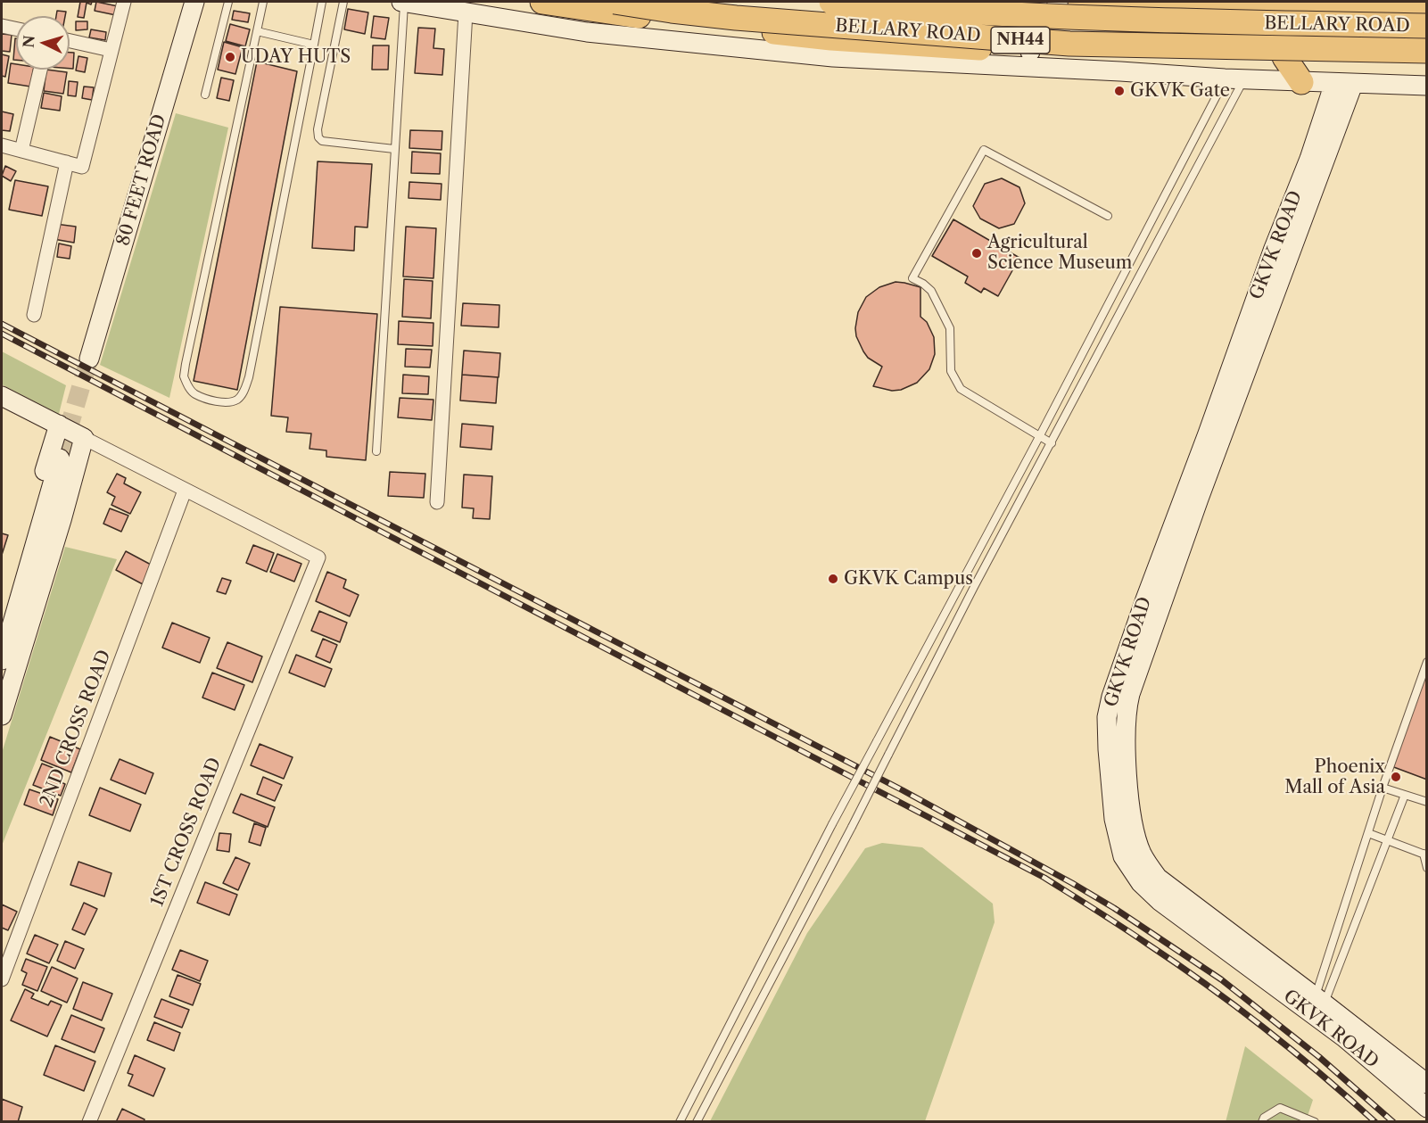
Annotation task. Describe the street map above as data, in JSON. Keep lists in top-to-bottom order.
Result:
{
  "streets": {
    "highway": ["BELLARY ROAD", "NH44"],
    "main road": ["80 FEET ROAD", "GKVK ROAD"],
    "street": ["2ND CROSS ROAD", "1ST CROSS ROAD"]
  },
  "crossings": [
    ["2ND CROSS ROAD", "1ST CROSS ROAD"]
  ],
  "places": [
    "UDAY HUTS",
    "GKVK Gate",
    "Agricultural Science Museum",
    "GKVK Campus",
    "Phoenix Mall of Asia"
  ],
  "north": "left"
}
